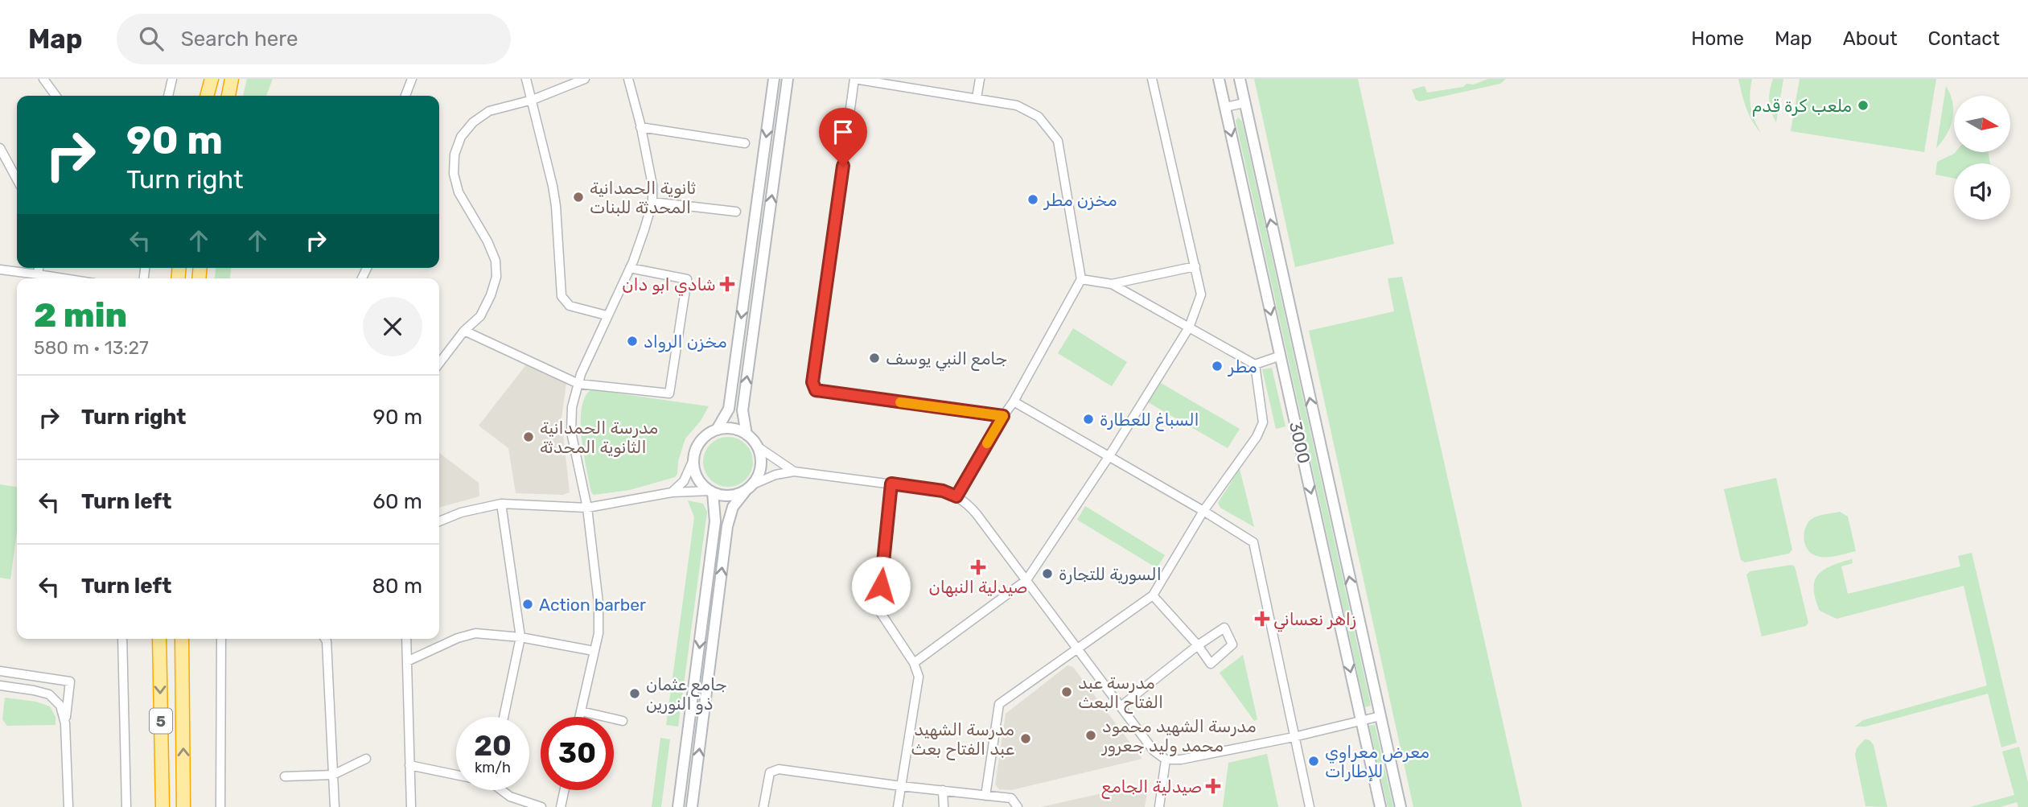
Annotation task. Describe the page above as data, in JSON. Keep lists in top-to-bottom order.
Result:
{
  "streets": {
    "highway": ["5"],
    "street": ["3000"]
  },
  "places": {
    "other": [
      "ملعب كرة قدم",
      "ثانوية الحمدانية المحدثة للبنات",
      "مخزن مطر",
      "مخزن الرواد",
      "جامع النبي يوسف",
      "مطر",
      "السباغ للعطارة",
      "مدرسة الحمدانية الثانوية المحدثة",
      "السورية للتجارة",
      "Action barber",
      "مدرسة عبد الفتاح البعث",
      "جامع عثمان ذو النورين",
      "مدرسة الشهيد محمود محمد وليد جعرور",
      "مدرسة الشهيد عبد الفتاح بعث",
      "معرض معراوي للإطارات"
    ],
    "health": [
      "شادي ابو دان",
      "صيدلية النبهان",
      "زاهر نعساني",
      "صيدلية الجامع"
    ]
  },
  "north": "right",
  "page": {
    "header": "Map",
    "search": "Search here",
    "nav": [
      "Home",
      "Map",
      "About",
      "Contact"
    ],
    "turn": ["90 m", "Turn right"],
    "heading": ["2 min", "580 m · 13:27"],
    "list": [
      {
        "name": "Turn right",
        "value": "90 m"
      },
      {
        "name": "Turn left",
        "value": "60 m"
      },
      {
        "name": "Turn left",
        "value": "80 m"
      }
    ],
    "speed": "20 km/h",
    "limit": "30"
  }
}
